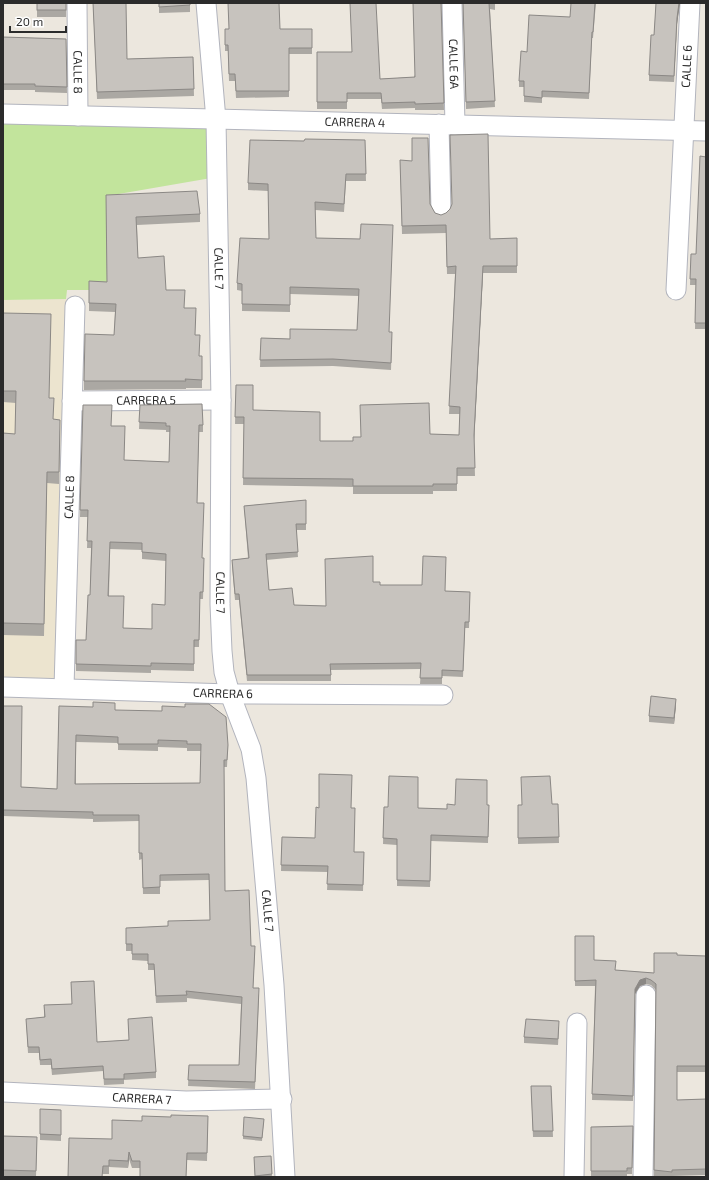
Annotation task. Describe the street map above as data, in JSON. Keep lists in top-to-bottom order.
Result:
{
  "streets": {
    "street": [
      "CALLE 6A",
      "CALLE 6",
      "CALLE 8",
      "CARRERA 4",
      "CALLE 7",
      "CARRERA 5",
      "CARRERA 6",
      "CARRERA 7"
    ]
  },
  "crossings": [
    ["CALLE 6A", "CARRERA 4"],
    ["CALLE 6", "CARRERA 4"],
    ["CALLE 8", "CARRERA 4"],
    ["CALLE 8", "CARRERA 5"],
    ["CALLE 8", "CARRERA 6"],
    ["CARRERA 4", "CALLE 7"],
    ["CALLE 7", "CARRERA 5"],
    ["CALLE 7", "CARRERA 6"],
    ["CALLE 7", "CARRERA 7"]
  ],
  "scale_bar": "20 m"
}
